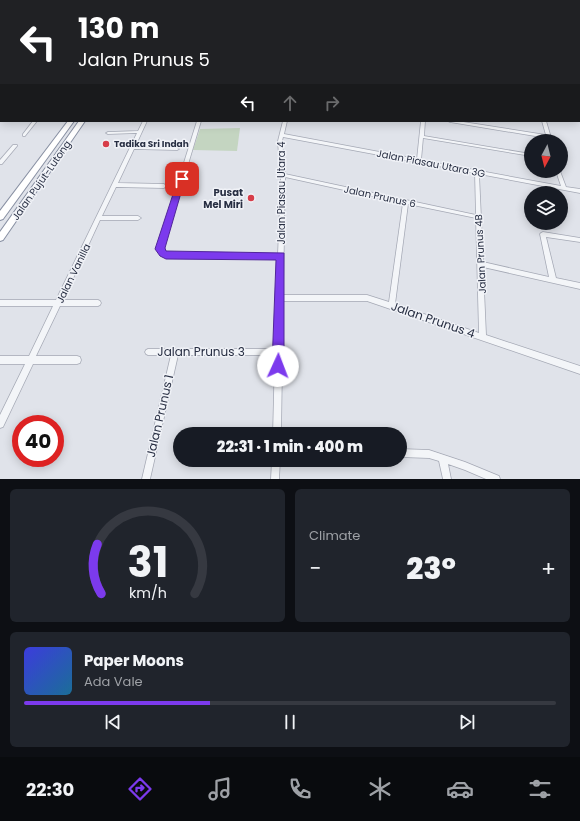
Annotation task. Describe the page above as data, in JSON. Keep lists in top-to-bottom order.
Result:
{
  "streets": {
    "highway": ["Jalan Pujut-Lutong"],
    "street": [
      "Jalan Piasau Utara 3G",
      "Jalan Piasau Utara 4",
      "Jalan Prunus 6",
      "Jalan Prunus 4B",
      "Jalan Vanilla",
      "Jalan Prunus 4",
      "Jalan Prunus 3",
      "Jalan Prunus 1"
    ]
  },
  "crossings": [
    ["Jalan Piasau Utara 3G", "Jalan Piasau Utara 4"],
    ["Jalan Piasau Utara 3G", "Jalan Prunus 4B"],
    ["Jalan Piasau Utara 4", "Jalan Prunus 6"],
    ["Jalan Piasau Utara 4", "Jalan Prunus 4"],
    ["Jalan Piasau Utara 4", "Jalan Prunus 3"],
    ["Jalan Prunus 6", "Jalan Prunus 4B"],
    ["Jalan Prunus 4B", "Jalan Prunus 4"],
    ["Jalan Prunus 3", "Jalan Prunus 1"]
  ],
  "places": ["Tadika Sri Indah", "Pusat Mel Miri"],
  "north": "bottom",
  "page": {
    "turn": ["130 m", "Jalan Prunus 5"],
    "limit": "40",
    "trip": "22:31 · 1 min · 400 m",
    "tile": "Climate",
    "heat": ["−", "23°", "+"],
    "song": ["Paper Moons", "Ada Vale"],
    "tabs": "22:30",
    "gauge": ["31", "km/h"]
  }
}
